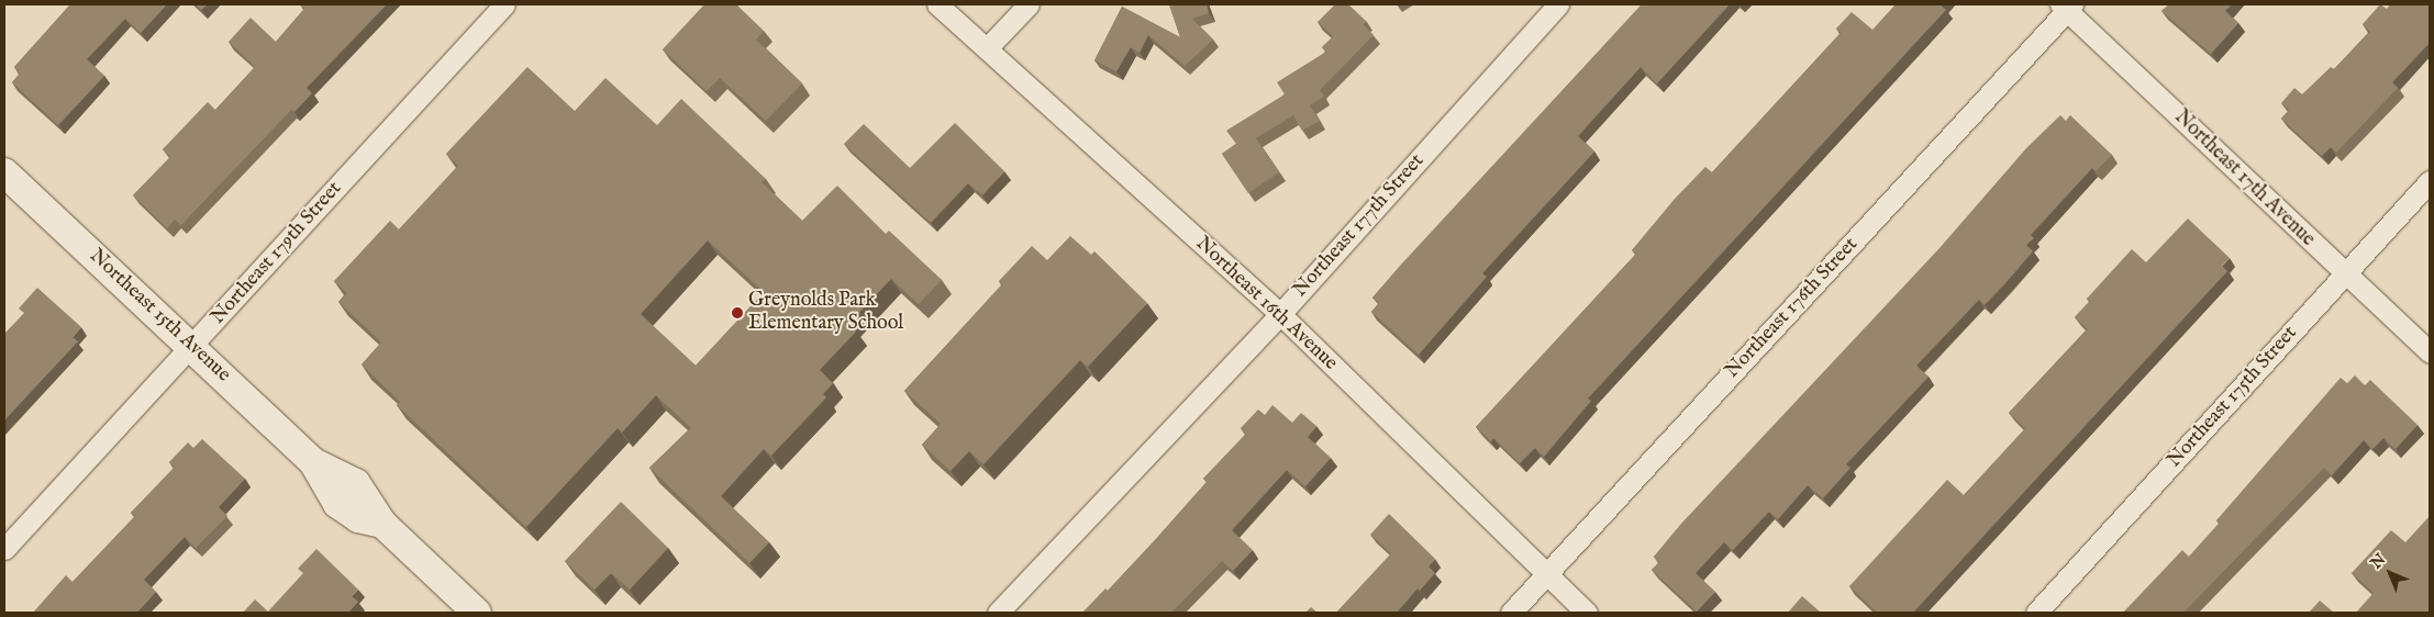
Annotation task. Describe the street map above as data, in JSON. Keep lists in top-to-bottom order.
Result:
{
  "streets": {
    "street": [
      "Northeast 17th Avenue",
      "Northeast 177th Street",
      "Northeast 179th Street",
      "Northeast 16th Avenue",
      "Northeast 176th Street",
      "Northeast 15th Avenue",
      "Northeast 175th Street"
    ]
  },
  "crossings": [
    ["Northeast 17th Avenue", "Northeast 176th Street"],
    ["Northeast 17th Avenue", "Northeast 175th Street"],
    ["Northeast 177th Street", "Northeast 16th Avenue"],
    ["Northeast 179th Street", "Northeast 15th Avenue"],
    ["Northeast 16th Avenue", "Northeast 176th Street"]
  ],
  "places": ["Greynolds Park Elementary School"],
  "north": "top left"
}
